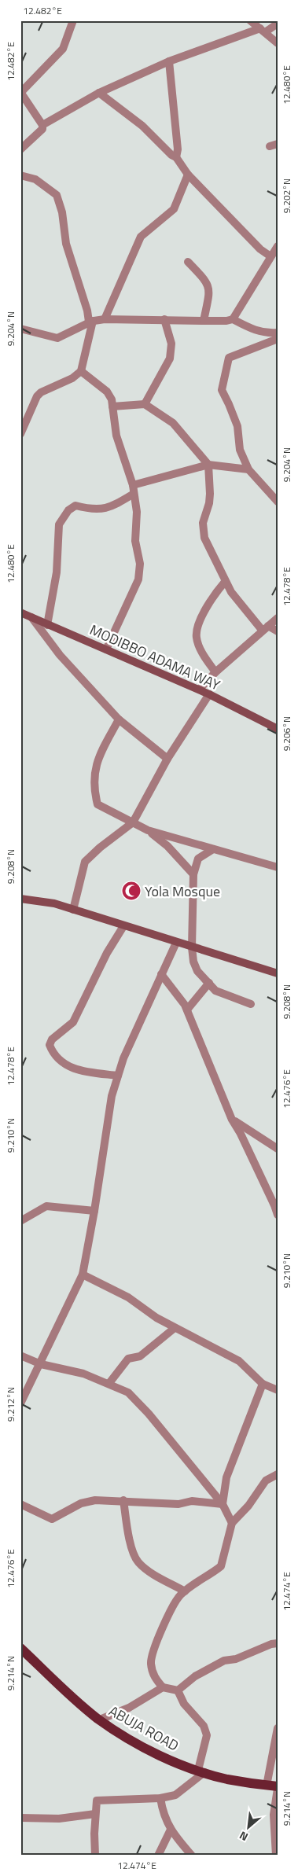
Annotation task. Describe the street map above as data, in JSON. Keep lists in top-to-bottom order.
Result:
{
  "streets": {
    "main road": ["MODIBBO ADAMA WAY", "ABUJA ROAD"]
  },
  "places": {
    "mosque": ["Yola Mosque"]
  },
  "north": "bottom left",
  "coordinates": [
    "12.482°E",
    "12.480°E",
    "9.202°N",
    "9.204°N",
    "12.478°E",
    "9.206°N",
    "9.208°N",
    "12.476°E",
    "9.210°N",
    "9.212°N",
    "12.474°E",
    "9.214°N"
  ]
}
